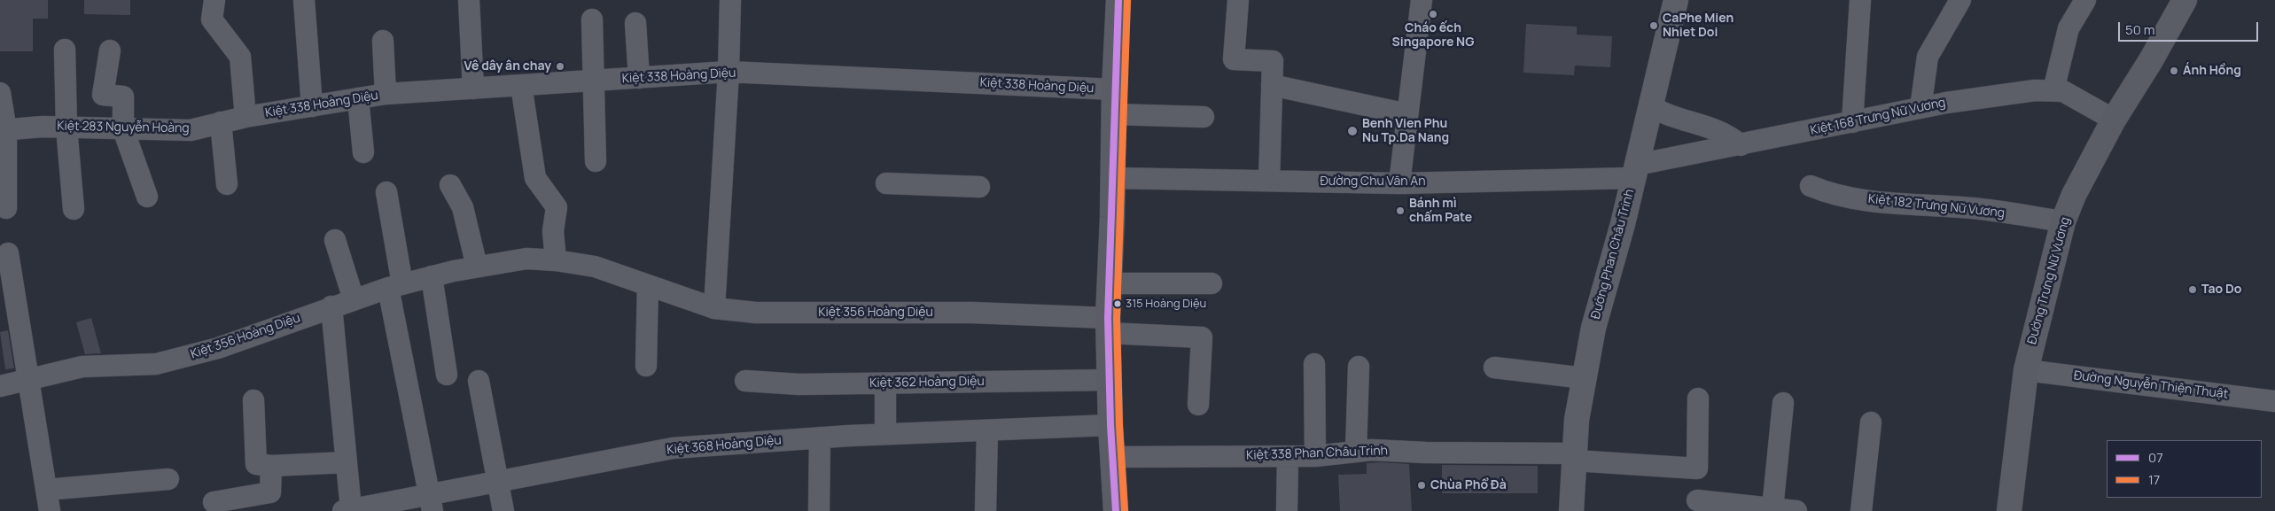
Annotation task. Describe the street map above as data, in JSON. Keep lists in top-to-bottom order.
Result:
{
  "streets": {
    "main road": ["Đường Trưng Nữ Vương"],
    "street": [
      "Kiệt 338 Hoàng Diệu",
      "Kiệt 168 Trưng Nữ Vương",
      "Kiệt 283 Nguyễn Hoàng",
      "Đường Chu Văn An",
      "Kiệt 182 Trưng Nữ Vương",
      "Đường Phan Châu Trinh",
      "Kiệt 356 Hoàng Diệu",
      "Kiệt 362 Hoàng Diệu",
      "Đường Nguyễn Thiện Thuật",
      "Kiệt 368 Hoàng Diệu",
      "Kiệt 338 Phan Châu Trinh"
    ]
  },
  "crossings": [
    ["Kiệt 338 Hoàng Diệu", "Kiệt 283 Nguyễn Hoàng"],
    ["Kiệt 168 Trưng Nữ Vương", "Đường Chu Văn An"],
    ["Kiệt 168 Trưng Nữ Vương", "Đường Phan Châu Trinh"],
    ["Kiệt 168 Trưng Nữ Vương", "Đường Trưng Nữ Vương"],
    ["Đường Chu Văn An", "Đường Phan Châu Trinh"],
    ["Kiệt 182 Trưng Nữ Vương", "Đường Trưng Nữ Vương"],
    ["Đường Phan Châu Trinh", "Kiệt 338 Phan Châu Trinh"],
    ["Đường Trưng Nữ Vương", "Đường Nguyễn Thiện Thuật"]
  ],
  "places": [
    "Cháo ếch Singapore NG",
    "CaPhe Mien Nhiet Doi",
    "Vê dây ân chay",
    "Ánh Hồng",
    "Benh Vien Phu Nu Tp.Da Nang",
    "Bánh mì chấm Pate",
    "Tao Do",
    "315 Hoàng Diệu",
    "Chùa Phổ Đà"
  ],
  "lines": ["transit line 07", "transit line 17"],
  "legend": ["07", "17"],
  "scale_bar": "50 m"
}
